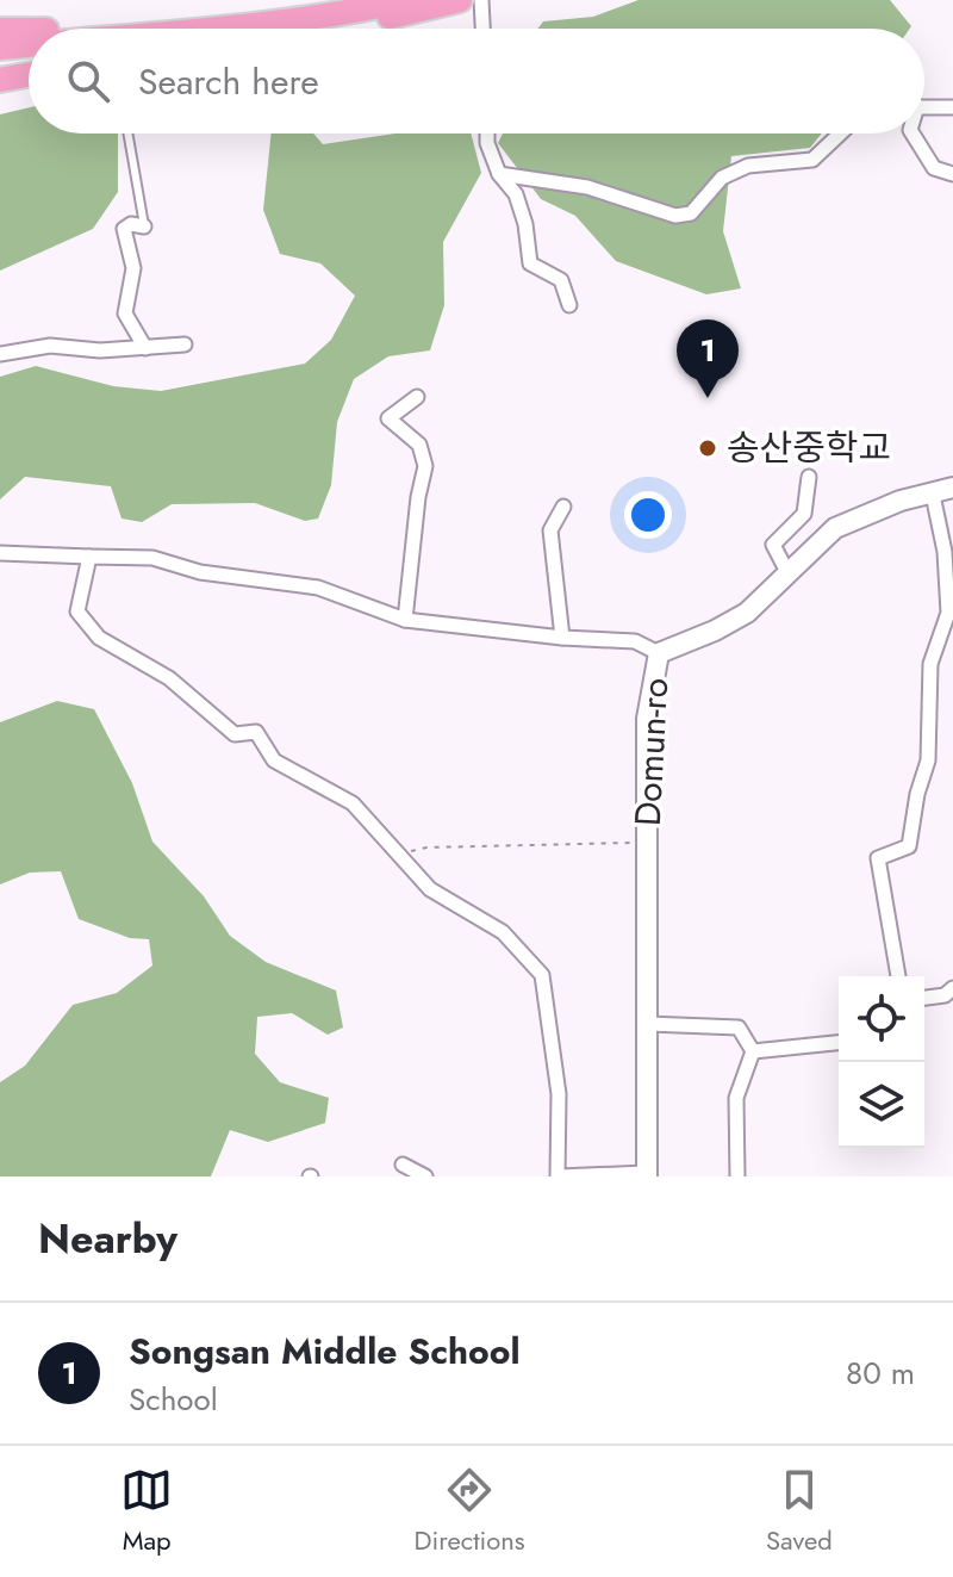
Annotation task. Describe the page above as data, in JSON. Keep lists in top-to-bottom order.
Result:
{
  "streets": {
    "street": ["Domun-ro"]
  },
  "places": ["송산중학교"],
  "page": {
    "search": "Search here",
    "pins": "1",
    "heading": "Nearby",
    "list": [
      {
        "mark": "1",
        "name": "Songsan Middle School",
        "note": "School",
        "value": "80 m"
      }
    ],
    "nav": ["Map", "Directions", "Saved"]
  }
}
